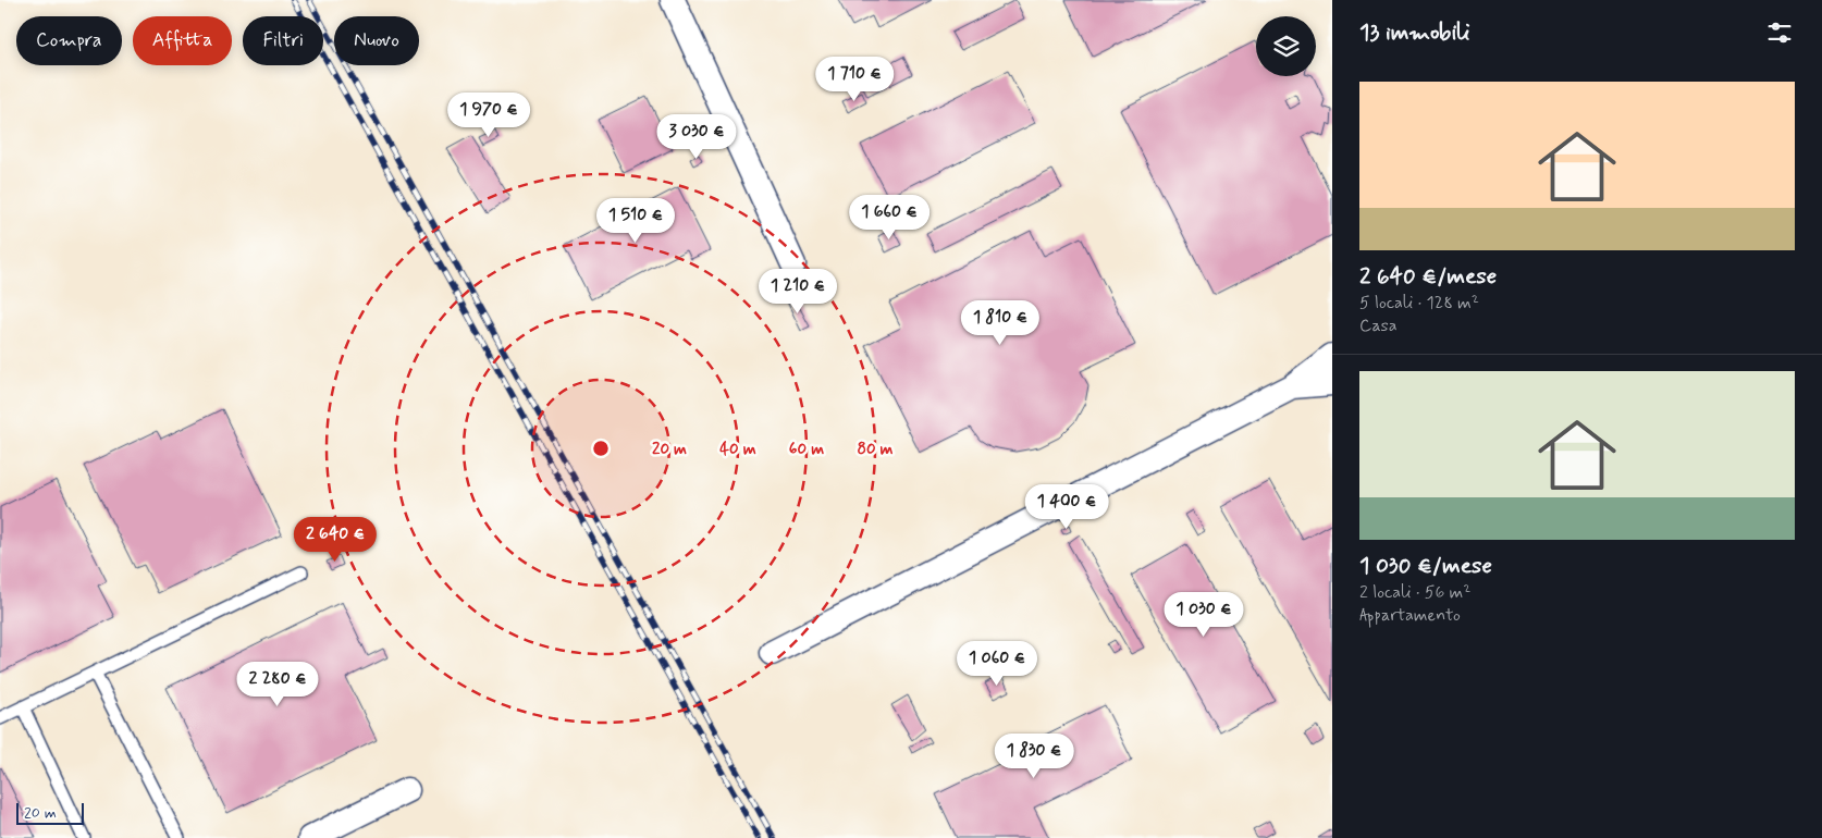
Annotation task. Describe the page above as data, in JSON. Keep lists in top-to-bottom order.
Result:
{
  "scale_bar": "20 m",
  "page": {
    "heading": "13 immobili",
    "chip": [
      "Compra",
      "Affitta",
      "Filtri",
      "Nuovo"
    ],
    "price": [
      "1 710 €",
      "1 970 €",
      "3 030 €",
      "1 660 €",
      "1 510 €",
      "1 210 €",
      "1 810 €",
      "1 400 €",
      "2 640 €",
      "1 030 €",
      "1 060 €",
      "2 280 €",
      "1 830 €"
    ],
    "list": [
      {
        "name": "2 640 €/mese",
        "note": "5 locali · 128 m² · Casa"
      },
      {
        "name": "1 030 €/mese",
        "note": "2 locali · 56 m² · Appartamento"
      }
    ],
    "scale": "20 m"
  },
  "rings": [
    "20 m",
    "40 m",
    "60 m",
    "80 m"
  ]
}
